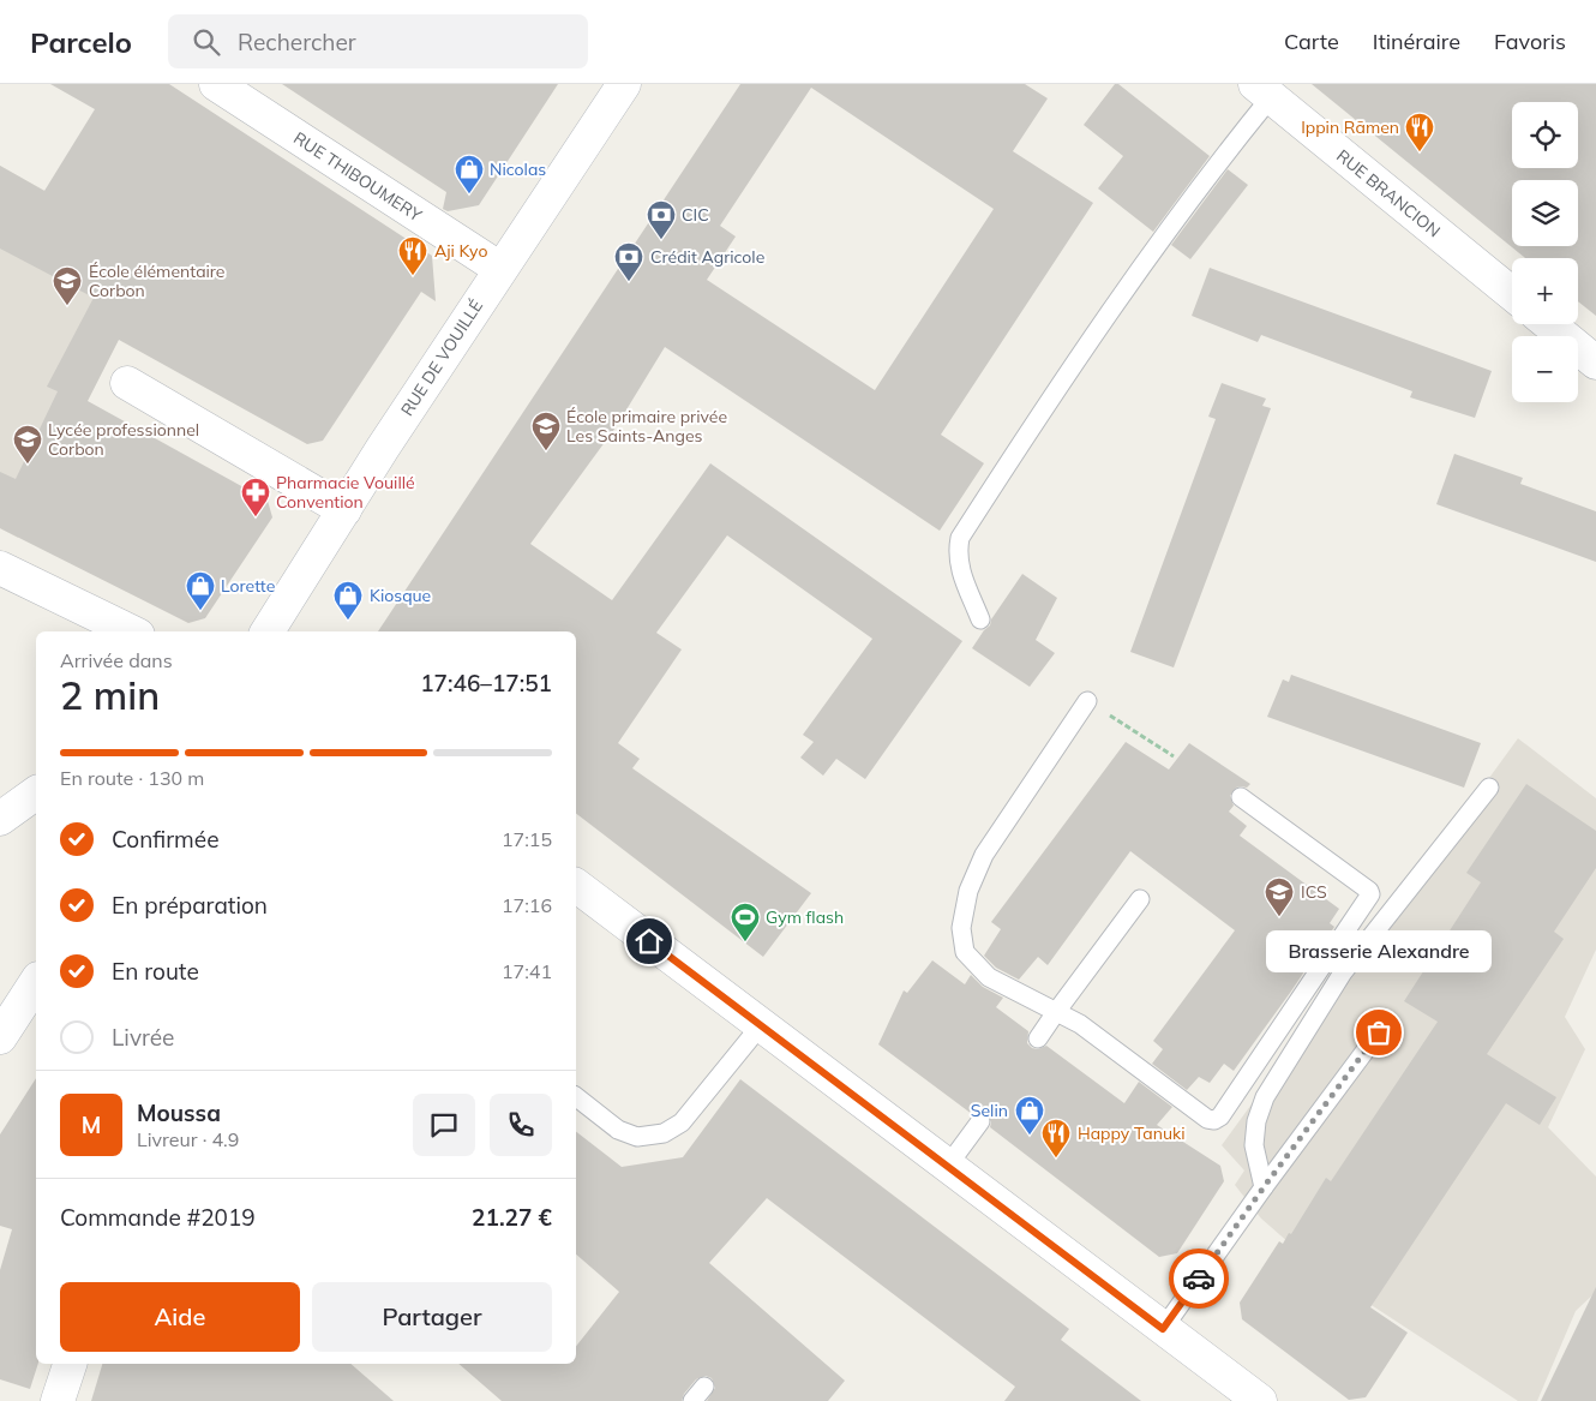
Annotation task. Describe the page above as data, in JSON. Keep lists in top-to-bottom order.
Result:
{
  "streets": {
    "street": ["RUE THIBOUMERY", "RUE BRANCION", "RUE DE VOUILLÉ"]
  },
  "crossings": [
    ["RUE THIBOUMERY", "RUE DE VOUILLÉ"]
  ],
  "places": {
    "restaurant": ["Ippin Rāmen", "Aji Kyo", "Happy Tanuki"],
    "shop": [
      "Nicolas",
      "Lorette",
      "Kiosque",
      "Selin"
    ],
    "bank": ["CIC", "Crédit Agricole"],
    "school or university": [
      "École élémentaire Corbon",
      "École primaire privée Les Saints-Anges",
      "Lycée professionnel Corbon",
      "ICS"
    ],
    "pharmacy": ["Pharmacie Vouillé Convention"],
    "sports": ["Gym flash"],
    "other": ["Brasserie Alexandre"]
  },
  "page": {
    "header": "Parcelo",
    "search": "Rechercher",
    "nav": ["Carte", "Itinéraire", "Favoris"],
    "map_buttons": ["+", "−"],
    "heading": ["2 min", "Arrivée dans", "17:46–17:51"],
    "panel": [
      "Moussa",
      "Livreur · 4.9",
      "Commande #2019",
      "21.27 €"
    ],
    "bar": "En route · 130 m",
    "list": [
      ["Confirmée", "17:15"],
      ["En préparation", "17:16"],
      ["En route", "17:41"],
      "Livrée"
    ],
    "bubble": "Brasserie Alexandre",
    "round": "M",
    "buttons": ["Aide", "Partager"]
  }
}
